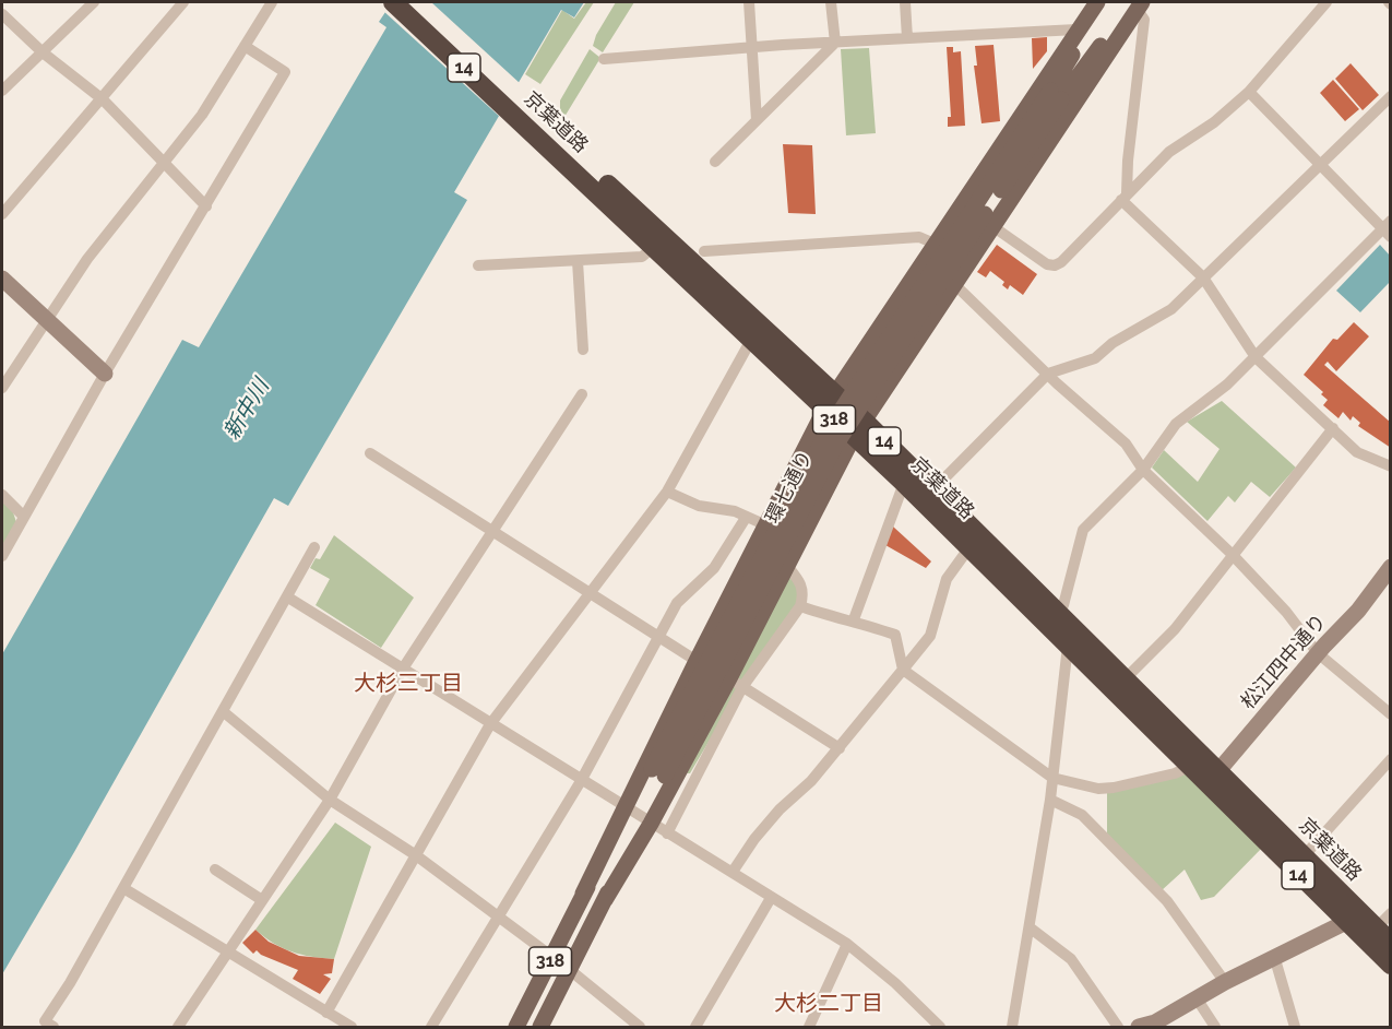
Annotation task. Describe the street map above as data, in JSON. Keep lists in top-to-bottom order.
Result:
{
  "streets": {
    "highway": ["14", "京葉道路"],
    "main road": ["318", "環七通り"],
    "street": ["松江四中通り"]
  },
  "crossings": [
    ["京葉道路", "318"],
    ["京葉道路", "松江四中通り"],
    ["318", "環七通り"]
  ],
  "districts": ["大杉三丁目", "大杉二丁目"],
  "water": ["新中川"]
}
